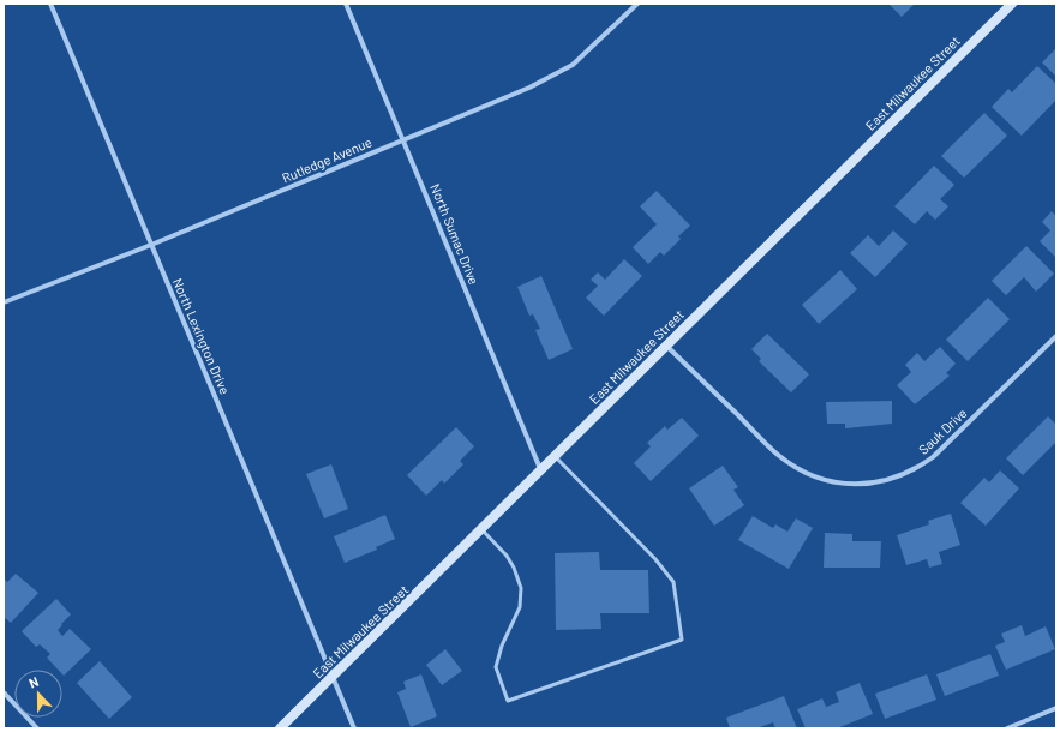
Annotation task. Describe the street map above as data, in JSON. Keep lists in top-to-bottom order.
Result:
{
  "streets": {
    "main road": ["East Milwaukee Street"],
    "street": [
      "Rutledge Avenue",
      "North Sumac Drive",
      "North Lexington Drive",
      "Sauk Drive"
    ]
  },
  "crossings": [
    ["East Milwaukee Street", "North Sumac Drive"],
    ["East Milwaukee Street", "North Lexington Drive"],
    ["East Milwaukee Street", "Sauk Drive"],
    ["Rutledge Avenue", "North Sumac Drive"],
    ["Rutledge Avenue", "North Lexington Drive"]
  ],
  "north": "top"
}
